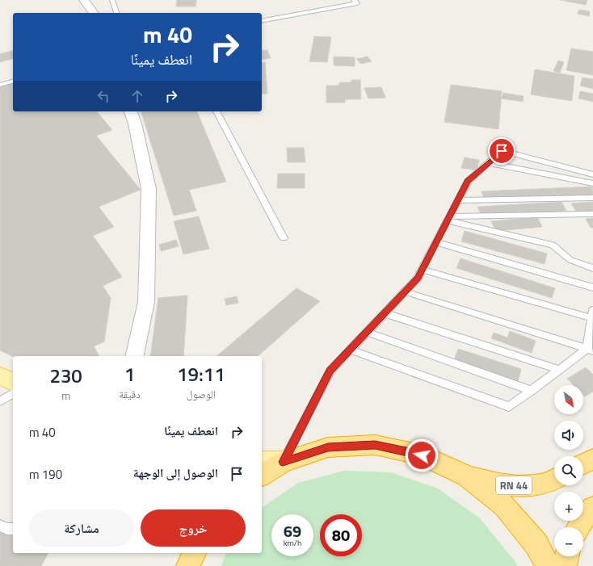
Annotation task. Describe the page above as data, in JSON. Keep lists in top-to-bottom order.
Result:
{
  "streets": {
    "highway": ["RN 44"]
  },
  "north": "bottom right",
  "page": {
    "turn": ["40 m", "انعطف يمينًا"],
    "eta": [
      "19:11",
      "الوصول",
      "1",
      "دقيقة",
      "230",
      "m"
    ],
    "map_buttons": ["+", "−"],
    "list": [
      {
        "name": "انعطف يمينًا",
        "value": "40 m"
      },
      {
        "name": "الوصول إلى الوجهة",
        "value": "190 m"
      }
    ],
    "buttons": ["خروج", "مشاركة"],
    "speed": "69 km/h",
    "limit": "80"
  }
}
